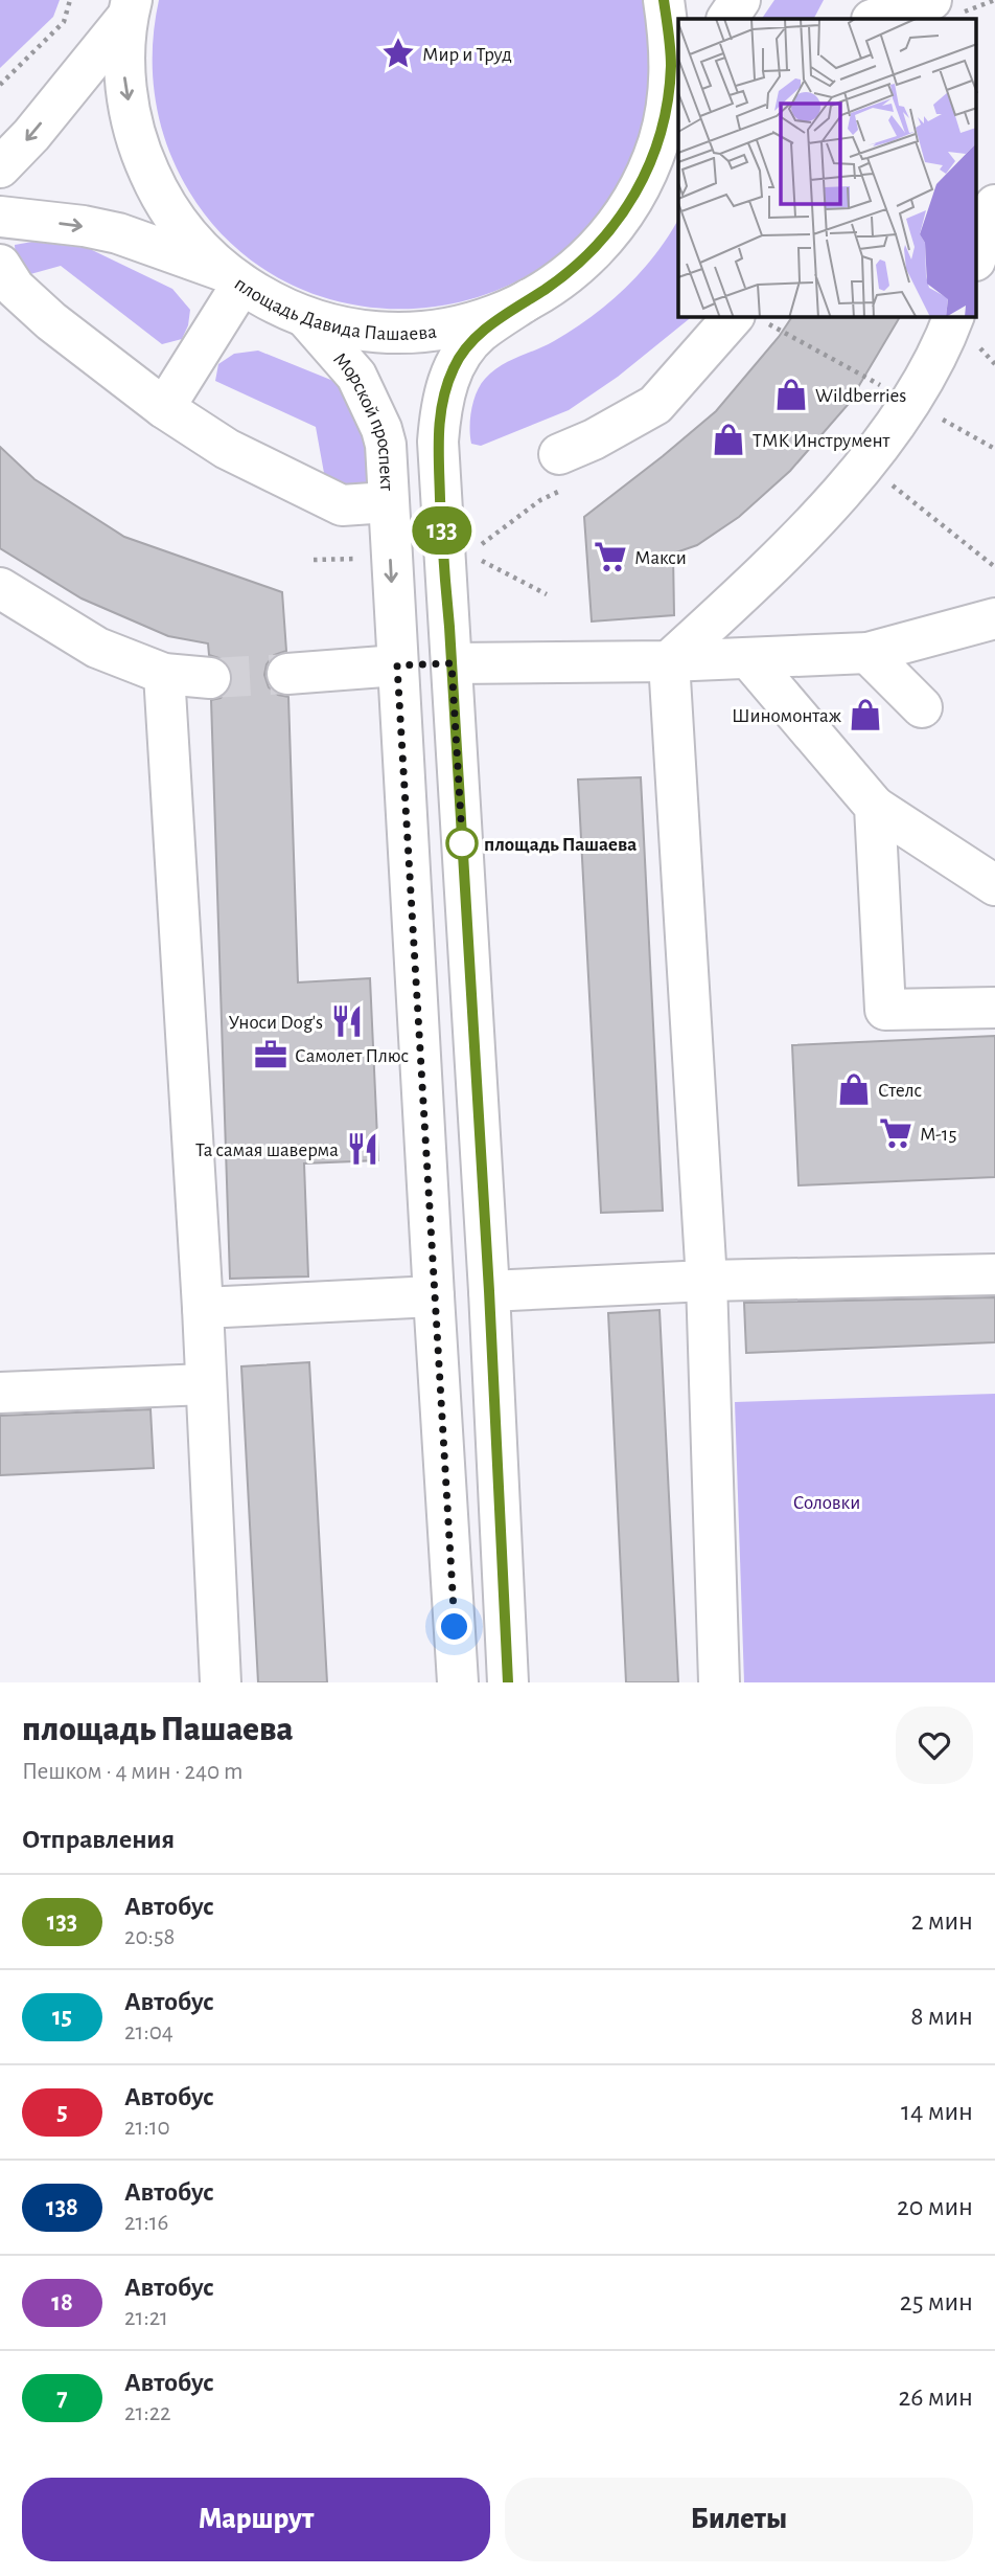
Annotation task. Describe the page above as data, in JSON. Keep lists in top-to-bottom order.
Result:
{
  "streets": {
    "main road": ["площадь Давида Пашаева", "Морской проспект"]
  },
  "crossings": [
    ["площадь Давида Пашаева", "Морской проспект"]
  ],
  "parks": ["Соловки"],
  "places": {
    "place": ["Мир и Труд"],
    "shop": [
      "Wildberries",
      "ТМК Инструмент",
      "Шиномонтаж",
      "Стелс"
    ],
    "supermarket": ["Макси", "М-15"],
    "other": ["площадь Пашаева"],
    "restaurant": ["Уноси Dog's", "Та самая шаверма"],
    "office": ["Самолет Плюс"]
  },
  "lines": ["bus line 133"],
  "page": {
    "on_map": "133",
    "heading": [
      ["площадь Пашаева", "Пешком · 4 мин · 240 m"],
      "Отправления"
    ],
    "list": [
      {
        "mark": "133",
        "name": "Автобус",
        "note": "20:58",
        "value": "2 мин"
      },
      {
        "mark": "15",
        "name": "Автобус",
        "note": "21:04",
        "value": "8 мин"
      },
      {
        "mark": "5",
        "name": "Автобус",
        "note": "21:10",
        "value": "14 мин"
      },
      {
        "mark": "138",
        "name": "Автобус",
        "note": "21:16",
        "value": "20 мин"
      },
      {
        "mark": "18",
        "name": "Автобус",
        "note": "21:21",
        "value": "25 мин"
      },
      {
        "mark": "7",
        "name": "Автобус",
        "note": "21:22",
        "value": "26 мин"
      }
    ],
    "buttons": ["Маршрут", "Билеты"]
  }
}
